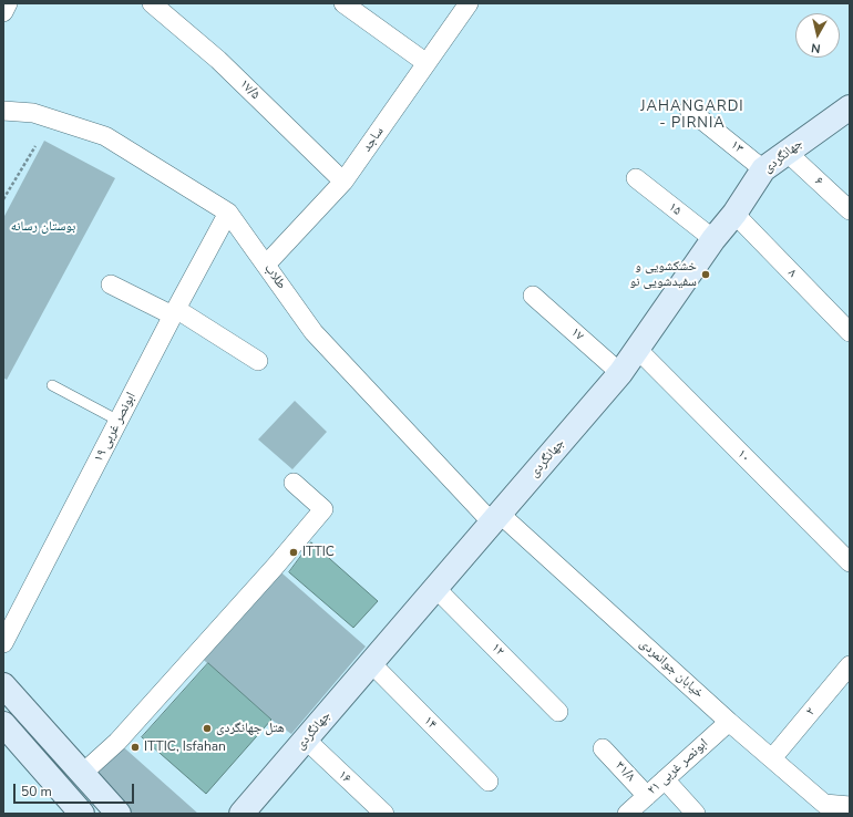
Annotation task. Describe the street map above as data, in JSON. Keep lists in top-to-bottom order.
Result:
{
  "streets": {
    "street": [
      "۱۷/۵",
      "ساجد",
      "۱۳",
      "جهانگردی",
      "۶",
      "۱۵",
      "۸",
      "طلاب",
      "۱۷",
      "ابونصر غربی ۱۹",
      "۱۰",
      "۱۲",
      "خیابان جوانمردی",
      "۲",
      "۱۴",
      "ابونصر غربی ۲۱",
      "۳۱/۸",
      "۱۶"
    ]
  },
  "crossings": [
    ["۱۷/۵", "ساجد"],
    ["ساجد", "طلاب"],
    ["۱۳", "جهانگردی"],
    ["جهانگردی", "۶"],
    ["جهانگردی", "۱۵"],
    ["جهانگردی", "۸"],
    ["جهانگردی", "طلاب"],
    ["جهانگردی", "۱۷"],
    ["جهانگردی", "۱۰"],
    ["جهانگردی", "۱۲"],
    ["جهانگردی", "خیابان جوانمردی"],
    ["جهانگردی", "۱۴"],
    ["جهانگردی", "۱۶"],
    ["طلاب", "ابونصر غربی ۱۹"],
    ["طلاب", "خیابان جوانمردی"],
    ["خیابان جوانمردی", "۲"],
    ["خیابان جوانمردی", "ابونصر غربی ۲۱"],
    ["ابونصر غربی ۲۱", "۳۱/۸"]
  ],
  "districts": ["JAHANGARDI - PIRNIA"],
  "parks": ["بوستان رسانه"],
  "places": [
    "خشکشویی و سفیدشویی نو",
    "ITTIC",
    "هتل جهانگردی",
    "ITTIC, Isfahan"
  ],
  "scale_bar": "50 m",
  "north": "bottom"
}
